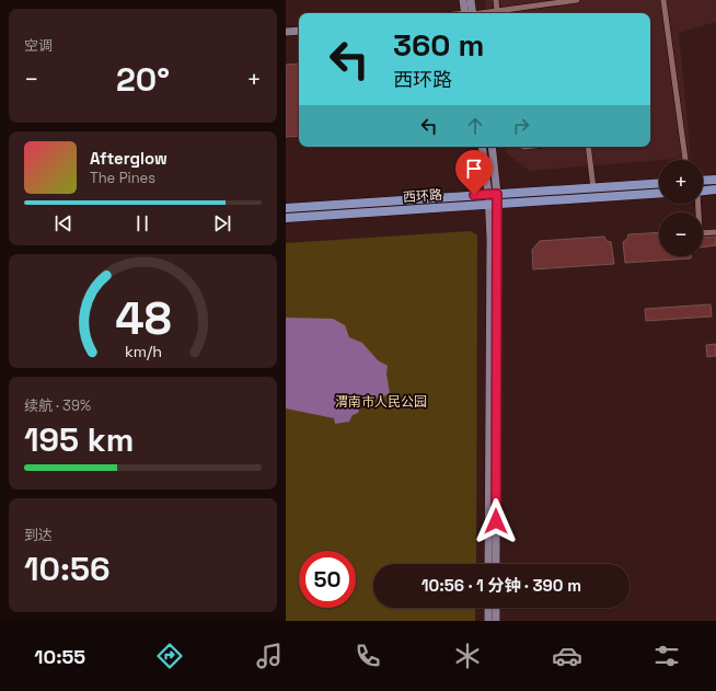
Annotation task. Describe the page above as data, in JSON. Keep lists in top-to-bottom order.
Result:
{
  "streets": {
    "main road": ["西环路"]
  },
  "parks": ["渭南市人民公园"],
  "page": {
    "tile": [
      "空调",
      ["续航 · 39%", "195 km"],
      ["到达", "10:56"]
    ],
    "turn": ["360 m", "西环路"],
    "heat": ["−", "20°", "+"],
    "song": ["Afterglow", "The Pines"],
    "map_buttons": ["+", "−"],
    "limit": "50",
    "trip": "10:56 · 1 分钟 · 390 m",
    "tabs": "10:55",
    "gauge": ["48", "km/h"]
  }
}
